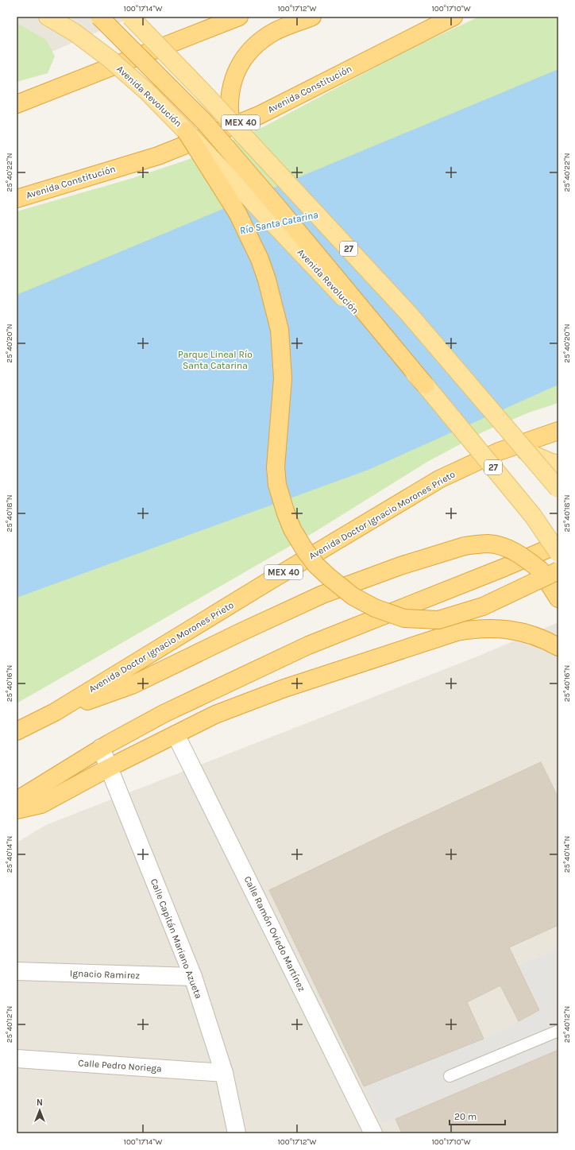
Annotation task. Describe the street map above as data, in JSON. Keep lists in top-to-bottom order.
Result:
{
  "streets": {
    "highway": ["Avenida Constitución", "MEX 40", "Avenida Doctor Ignacio Morones Prieto"],
    "main road": ["Avenida Revolución", "27"],
    "street": [
      "Calle Ramón Oviedo Martínez",
      "Calle Capitán Mariano Azueta",
      "Ignacio Ramirez",
      "Calle Pedro Noriega"
    ]
  },
  "crossings": [
    ["Calle Capitán Mariano Azueta", "Ignacio Ramirez"],
    ["Calle Capitán Mariano Azueta", "Calle Pedro Noriega"]
  ],
  "water": ["Río Santa Catarina"],
  "parks": ["Parque Lineal Río Santa Catarina"],
  "scale_bar": "20 m",
  "north": "top",
  "coordinates": [
    "100°17'14\"W",
    "100°17'12\"W",
    "100°17'10\"W",
    "25°40'22\"N",
    "25°40'20\"N",
    "25°40'18\"N",
    "25°40'16\"N",
    "25°40'14\"N",
    "25°40'12\"N"
  ]
}
